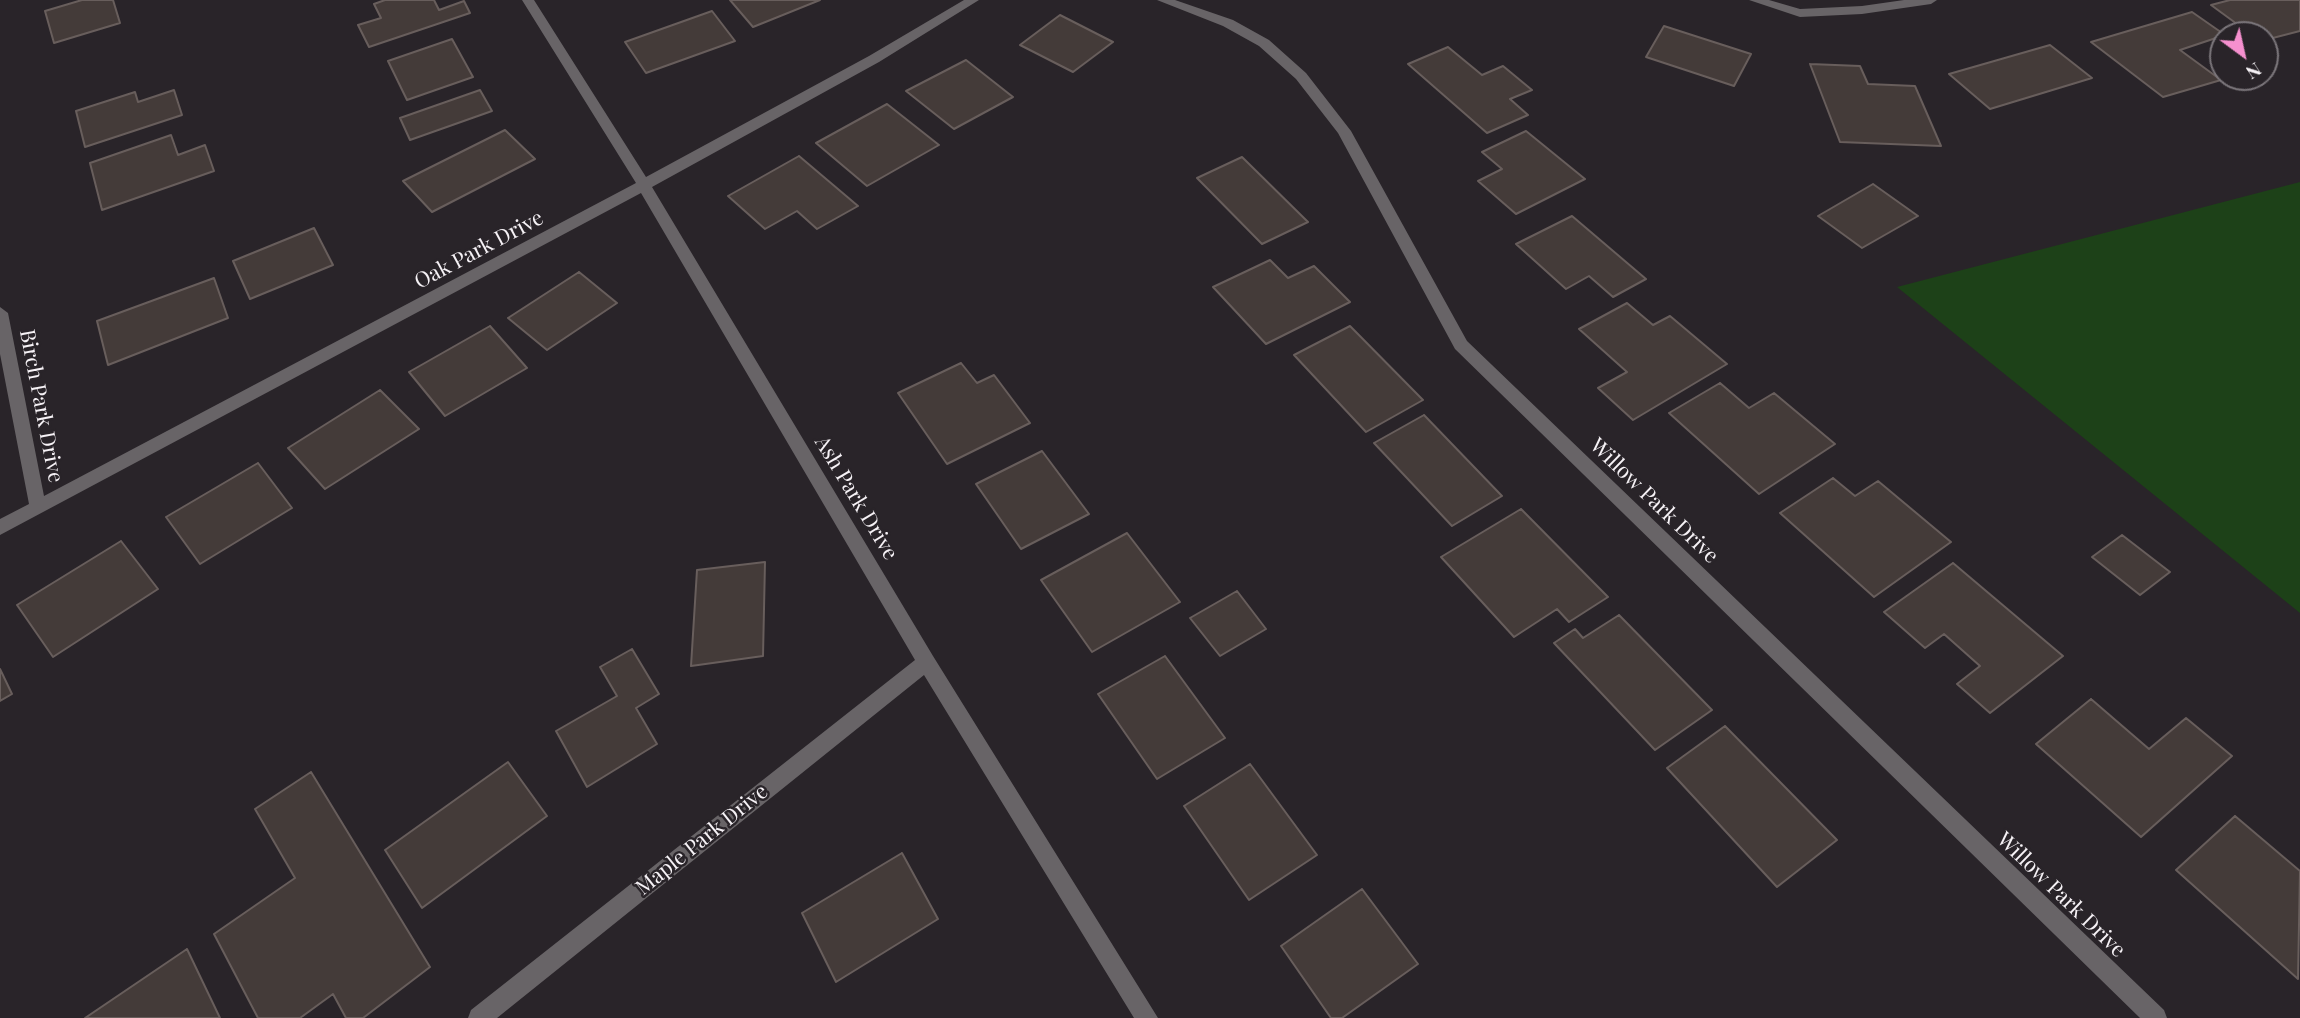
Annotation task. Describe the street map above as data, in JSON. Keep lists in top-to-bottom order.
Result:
{
  "streets": {
    "street": [
      "Oak Park Drive",
      "Birch Park Drive",
      "Ash Park Drive",
      "Willow Park Drive",
      "Maple Park Drive"
    ]
  },
  "crossings": [
    ["Oak Park Drive", "Birch Park Drive"],
    ["Oak Park Drive", "Ash Park Drive"],
    ["Ash Park Drive", "Maple Park Drive"]
  ],
  "north": "bottom right"
}
